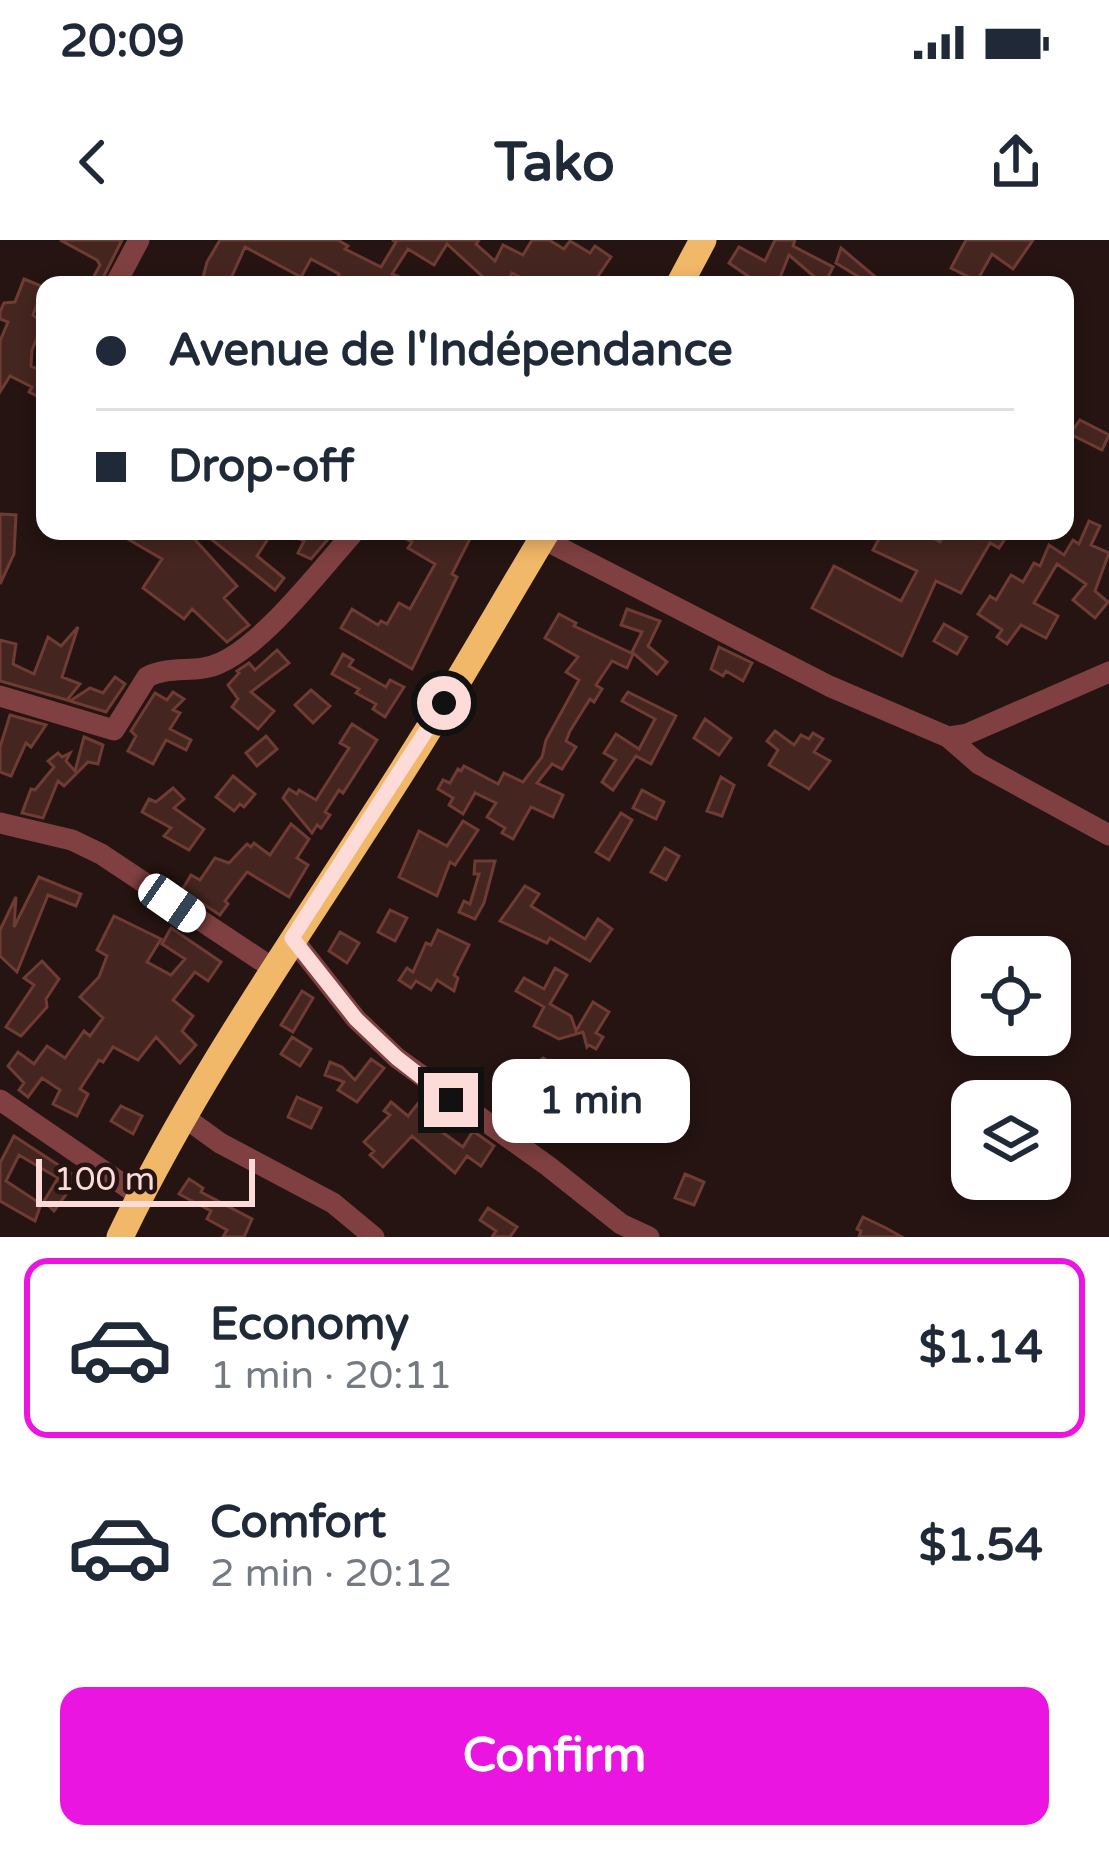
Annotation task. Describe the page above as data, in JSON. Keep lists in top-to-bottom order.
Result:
{
  "scale_bar": "100 m",
  "page": {
    "status": "20:09",
    "header": "Tako",
    "banner": ["Avenue de l'Indépendance", "Drop-off"],
    "bubble": "1 min",
    "scale": "100 m",
    "list": [
      {
        "name": "Economy",
        "note": "1 min · 20:11",
        "value": "$1.14"
      },
      {
        "name": "Comfort",
        "note": "2 min · 20:12",
        "value": "$1.54"
      }
    ],
    "buttons": "Confirm"
  }
}
